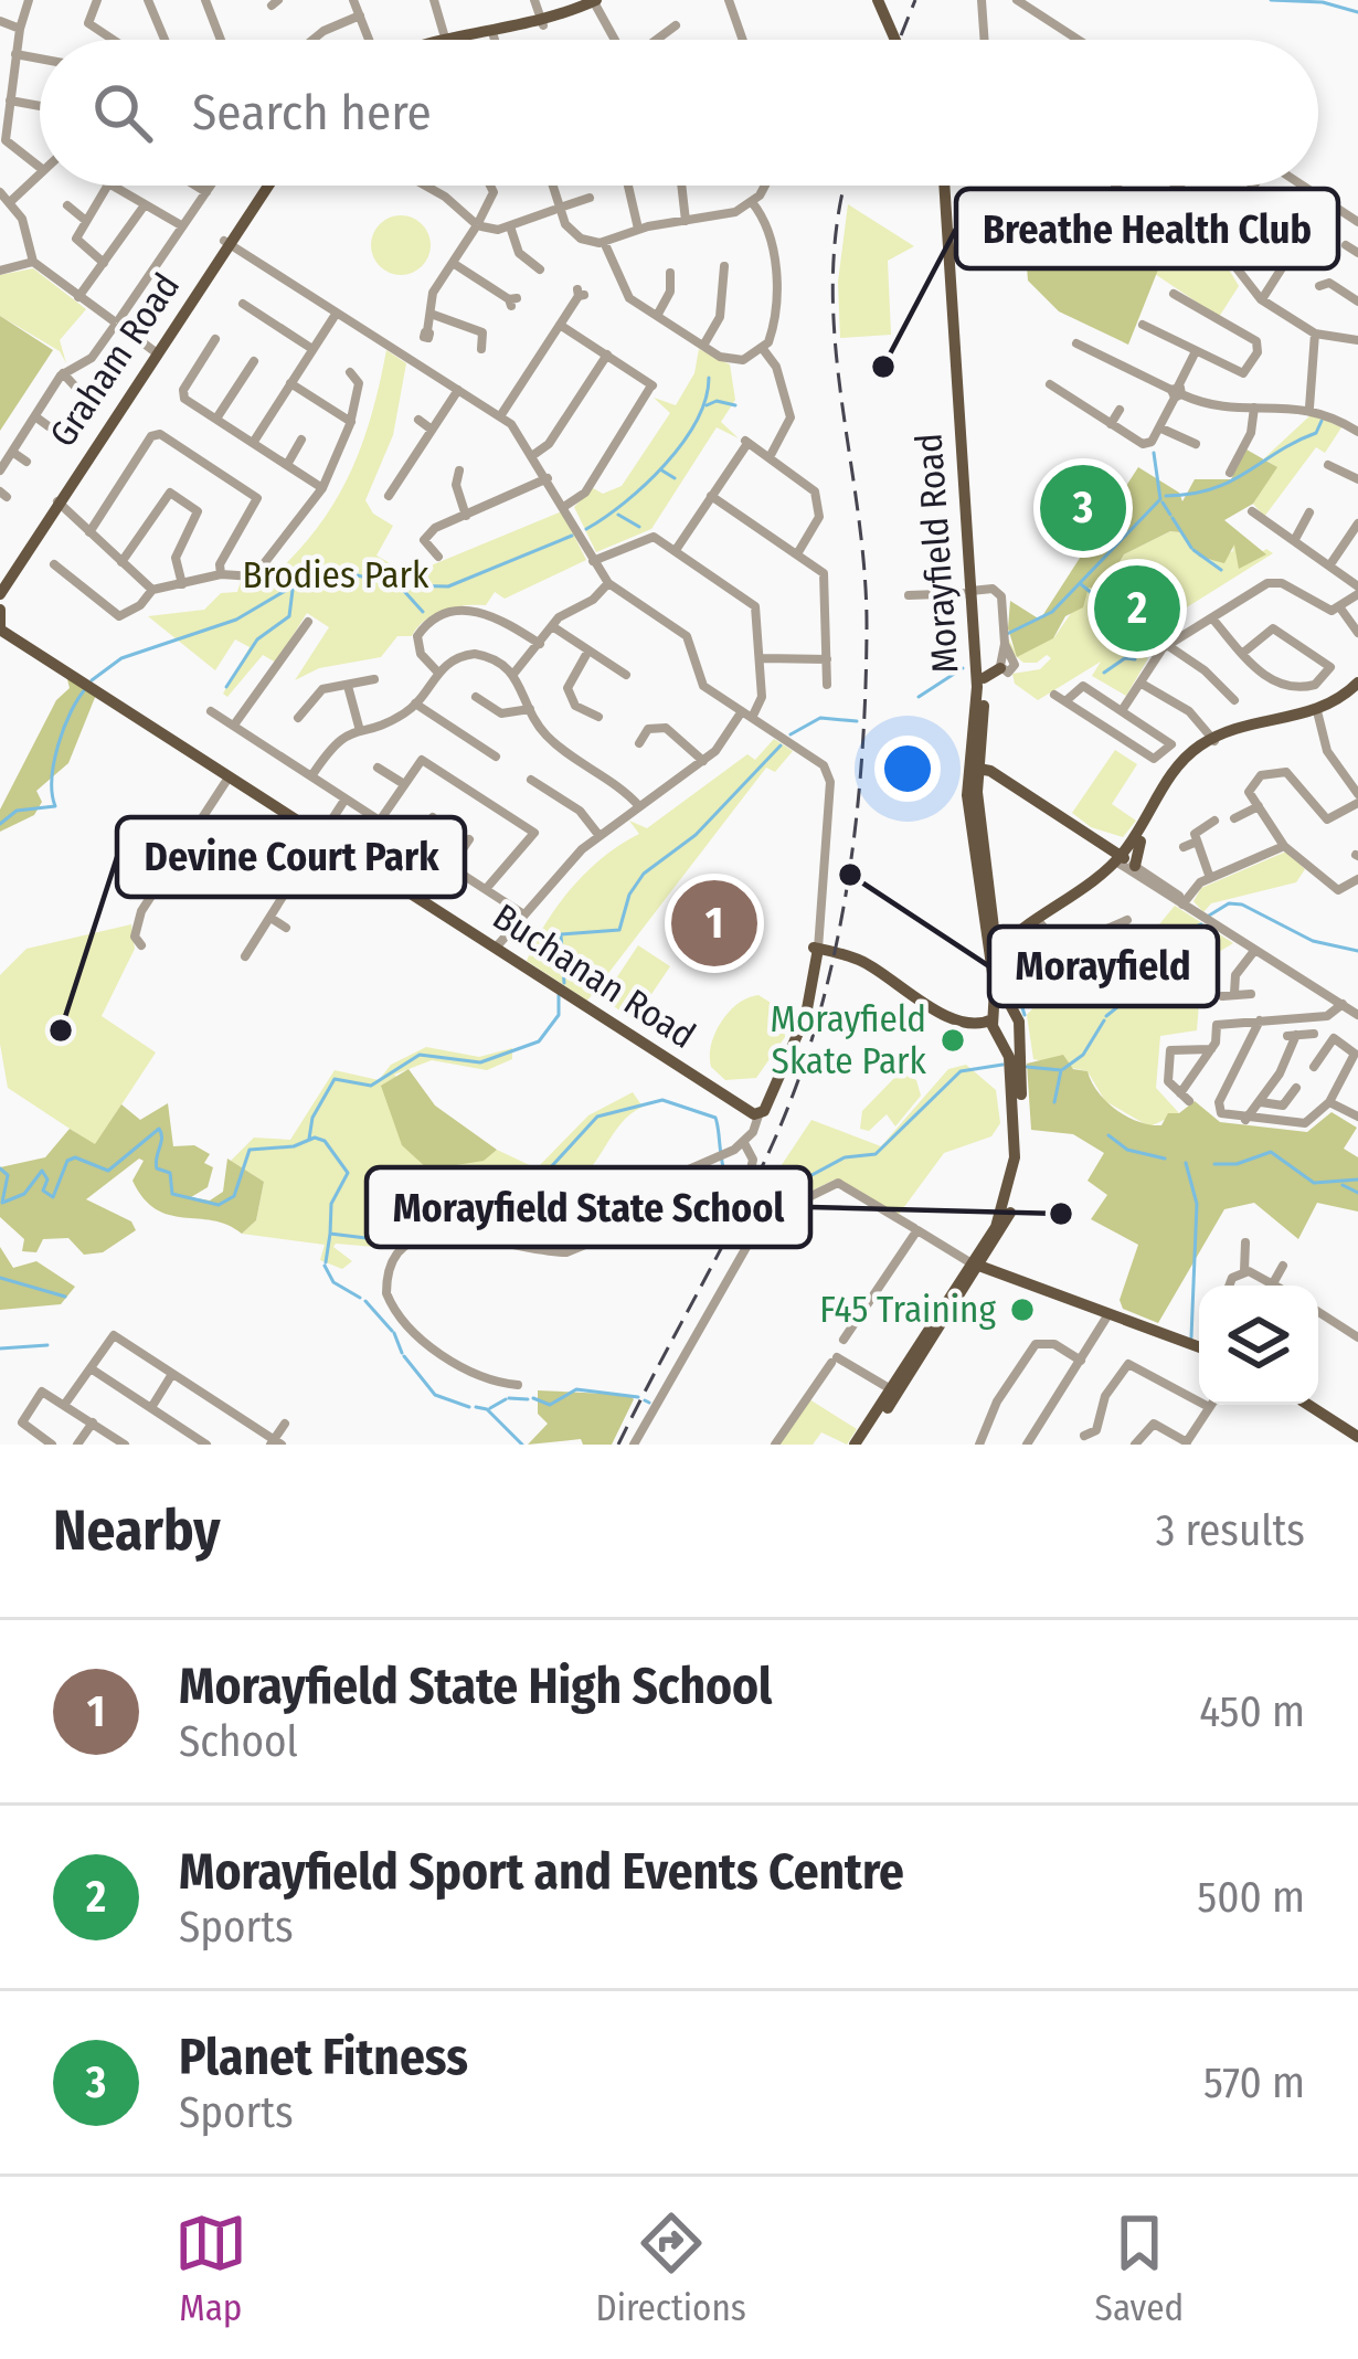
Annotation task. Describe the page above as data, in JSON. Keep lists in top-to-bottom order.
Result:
{
  "streets": {
    "main road": ["Graham Road", "Morayfield Road", "Buchanan Road"]
  },
  "parks": ["Brodies Park"],
  "places": [
    "Breathe Health Club",
    "Morayfield",
    "Devine Court Park",
    "Morayfield Skate Park",
    "Morayfield State School",
    "F45 Training"
  ],
  "page": {
    "search": "Search here",
    "pins": ["3", "2", "1"],
    "heading": ["Nearby", "3 results"],
    "list": [
      {
        "mark": "1",
        "name": "Morayfield State High School",
        "note": "School",
        "value": "450 m"
      },
      {
        "mark": "2",
        "name": "Morayfield Sport and Events Centre",
        "note": "Sports",
        "value": "500 m"
      },
      {
        "mark": "3",
        "name": "Planet Fitness",
        "note": "Sports",
        "value": "570 m"
      }
    ],
    "nav": ["Map", "Directions", "Saved"]
  }
}
